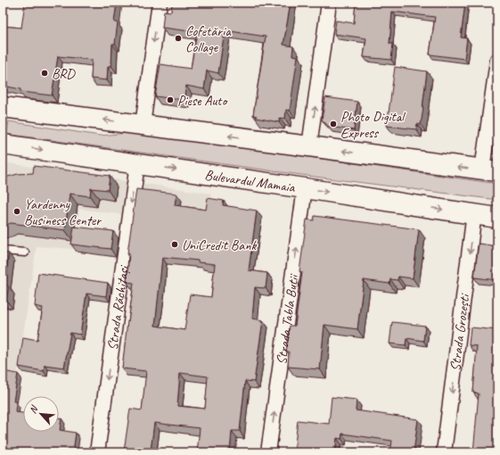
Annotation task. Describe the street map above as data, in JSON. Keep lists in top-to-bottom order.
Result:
{
  "streets": {
    "main road": ["Bulevardul Mamaia"],
    "street": ["Strada Răchitași", "Strada Tabla Buții", "Strada Grozești"]
  },
  "crossings": [
    ["Bulevardul Mamaia", "Strada Răchitași"],
    ["Bulevardul Mamaia", "Strada Tabla Buții"],
    ["Bulevardul Mamaia", "Strada Grozești"]
  ],
  "one_way": ["Strada Răchitași", "Strada Tabla Buții", "Strada Grozești"],
  "places": [
    "Cofetăria Collage",
    "BRD",
    "Piese Auto",
    "Photo Digital Express",
    "Yardenny Business Center",
    "UniCredit Bank"
  ],
  "north": "top left"
}
